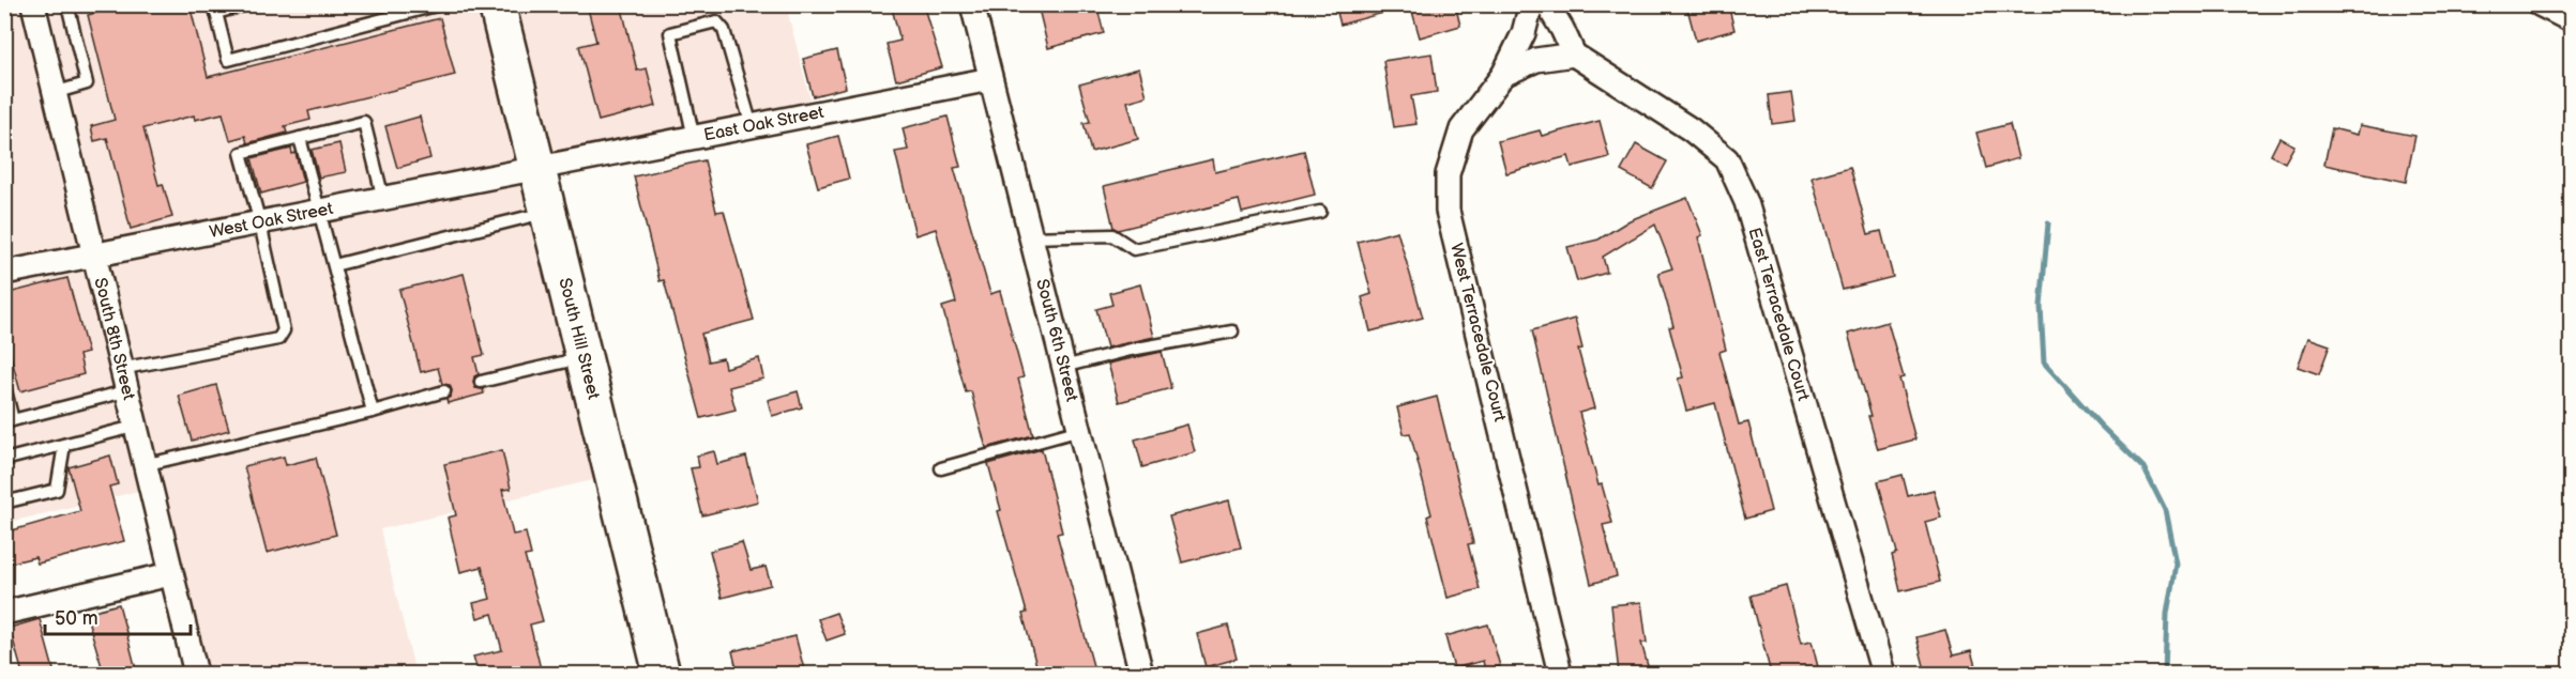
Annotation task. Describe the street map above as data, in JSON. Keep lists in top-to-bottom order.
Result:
{
  "streets": {
    "main road": ["South Hill Street"],
    "street": [
      "East Oak Street",
      "West Oak Street",
      "East Terracedale Court",
      "West Terracedale Court",
      "South 8th Street",
      "South 6th Street"
    ]
  },
  "crossings": [
    ["East Oak Street", "West Oak Street"],
    ["East Oak Street", "South Hill Street"],
    ["East Oak Street", "South 6th Street"],
    ["West Oak Street", "South 8th Street"],
    ["West Oak Street", "South Hill Street"],
    ["East Terracedale Court", "West Terracedale Court"]
  ],
  "scale_bar": "50 m"
}
